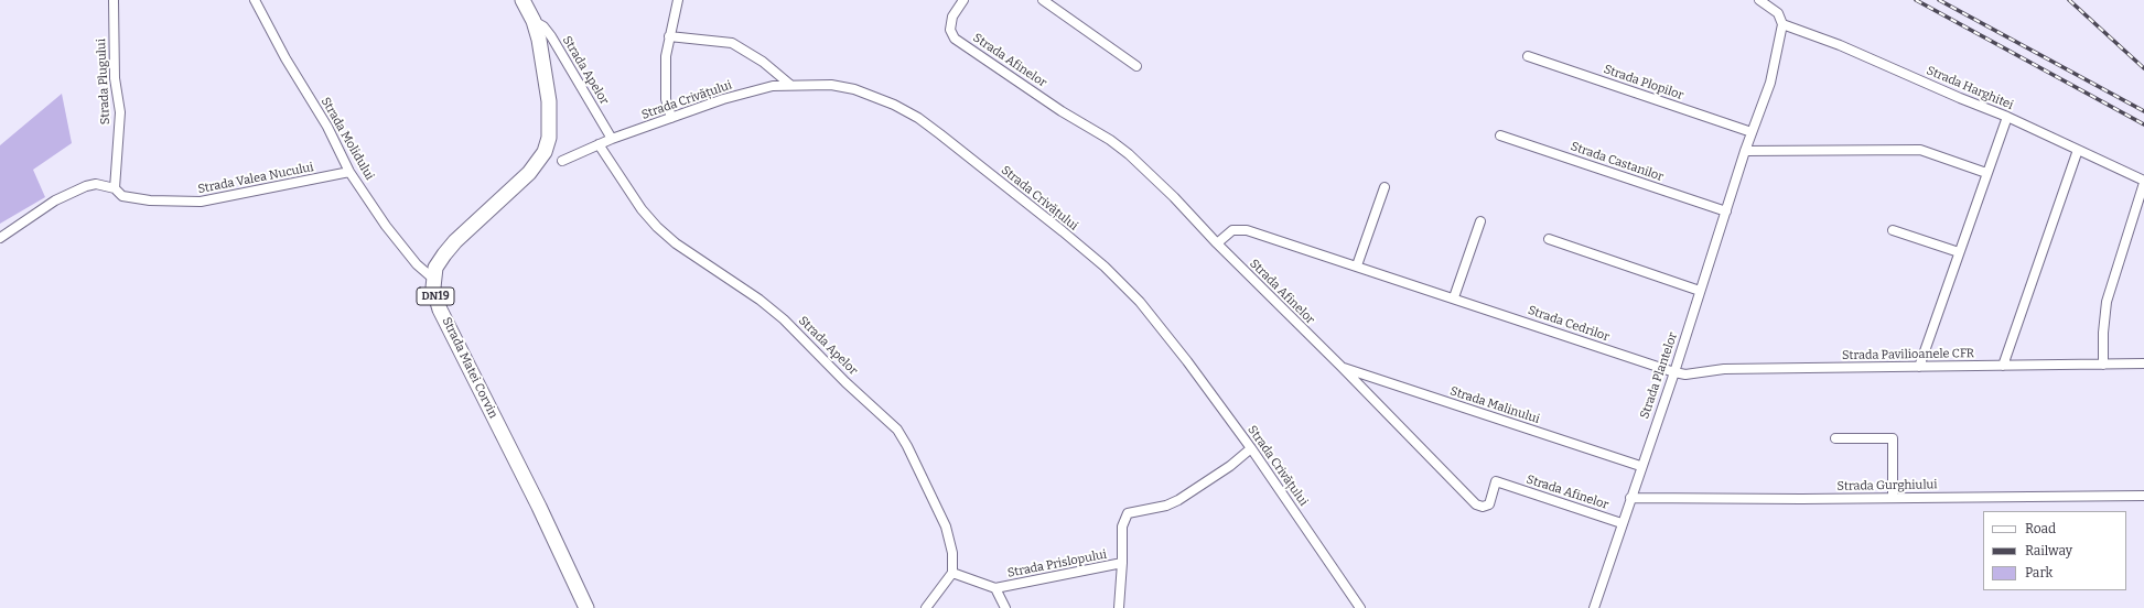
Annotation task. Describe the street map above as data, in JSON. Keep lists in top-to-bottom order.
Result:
{
  "streets": {
    "main road": ["DN19", "Strada Matei Corvin"],
    "street": [
      "Strada Afinelor",
      "Strada Apelor",
      "Strada Plugului",
      "Strada Plopilor",
      "Strada Harghitei",
      "Strada Crivățului",
      "Strada Molidului",
      "Strada Castanilor",
      "Strada Valea Nucului",
      "Strada Cedrilor",
      "Strada Pavilioanele CFR",
      "Strada Plantelor",
      "Strada Malinului",
      "Strada Gurghiului",
      "Strada Prislopului"
    ]
  },
  "crossings": [
    ["Strada Afinelor", "Strada Cedrilor"],
    ["Strada Afinelor", "Strada Plantelor"],
    ["Strada Afinelor", "Strada Malinului"],
    ["Strada Apelor", "Strada Crivățului"],
    ["Strada Apelor", "DN19"],
    ["Strada Apelor", "Strada Prislopului"],
    ["Strada Plugului", "Strada Valea Nucului"],
    ["Strada Plopilor", "Strada Plantelor"],
    ["Strada Harghitei", "Strada Plantelor"],
    ["Strada Molidului", "Strada Valea Nucului"],
    ["Strada Molidului", "DN19"],
    ["Strada Molidului", "Strada Matei Corvin"],
    ["Strada Castanilor", "Strada Plantelor"],
    ["DN19", "Strada Matei Corvin"],
    ["Strada Cedrilor", "Strada Pavilioanele CFR"],
    ["Strada Cedrilor", "Strada Plantelor"],
    ["Strada Pavilioanele CFR", "Strada Plantelor"],
    ["Strada Plantelor", "Strada Malinului"],
    ["Strada Plantelor", "Strada Gurghiului"]
  ],
  "legend": ["Road", "Railway", "Park"]
}
